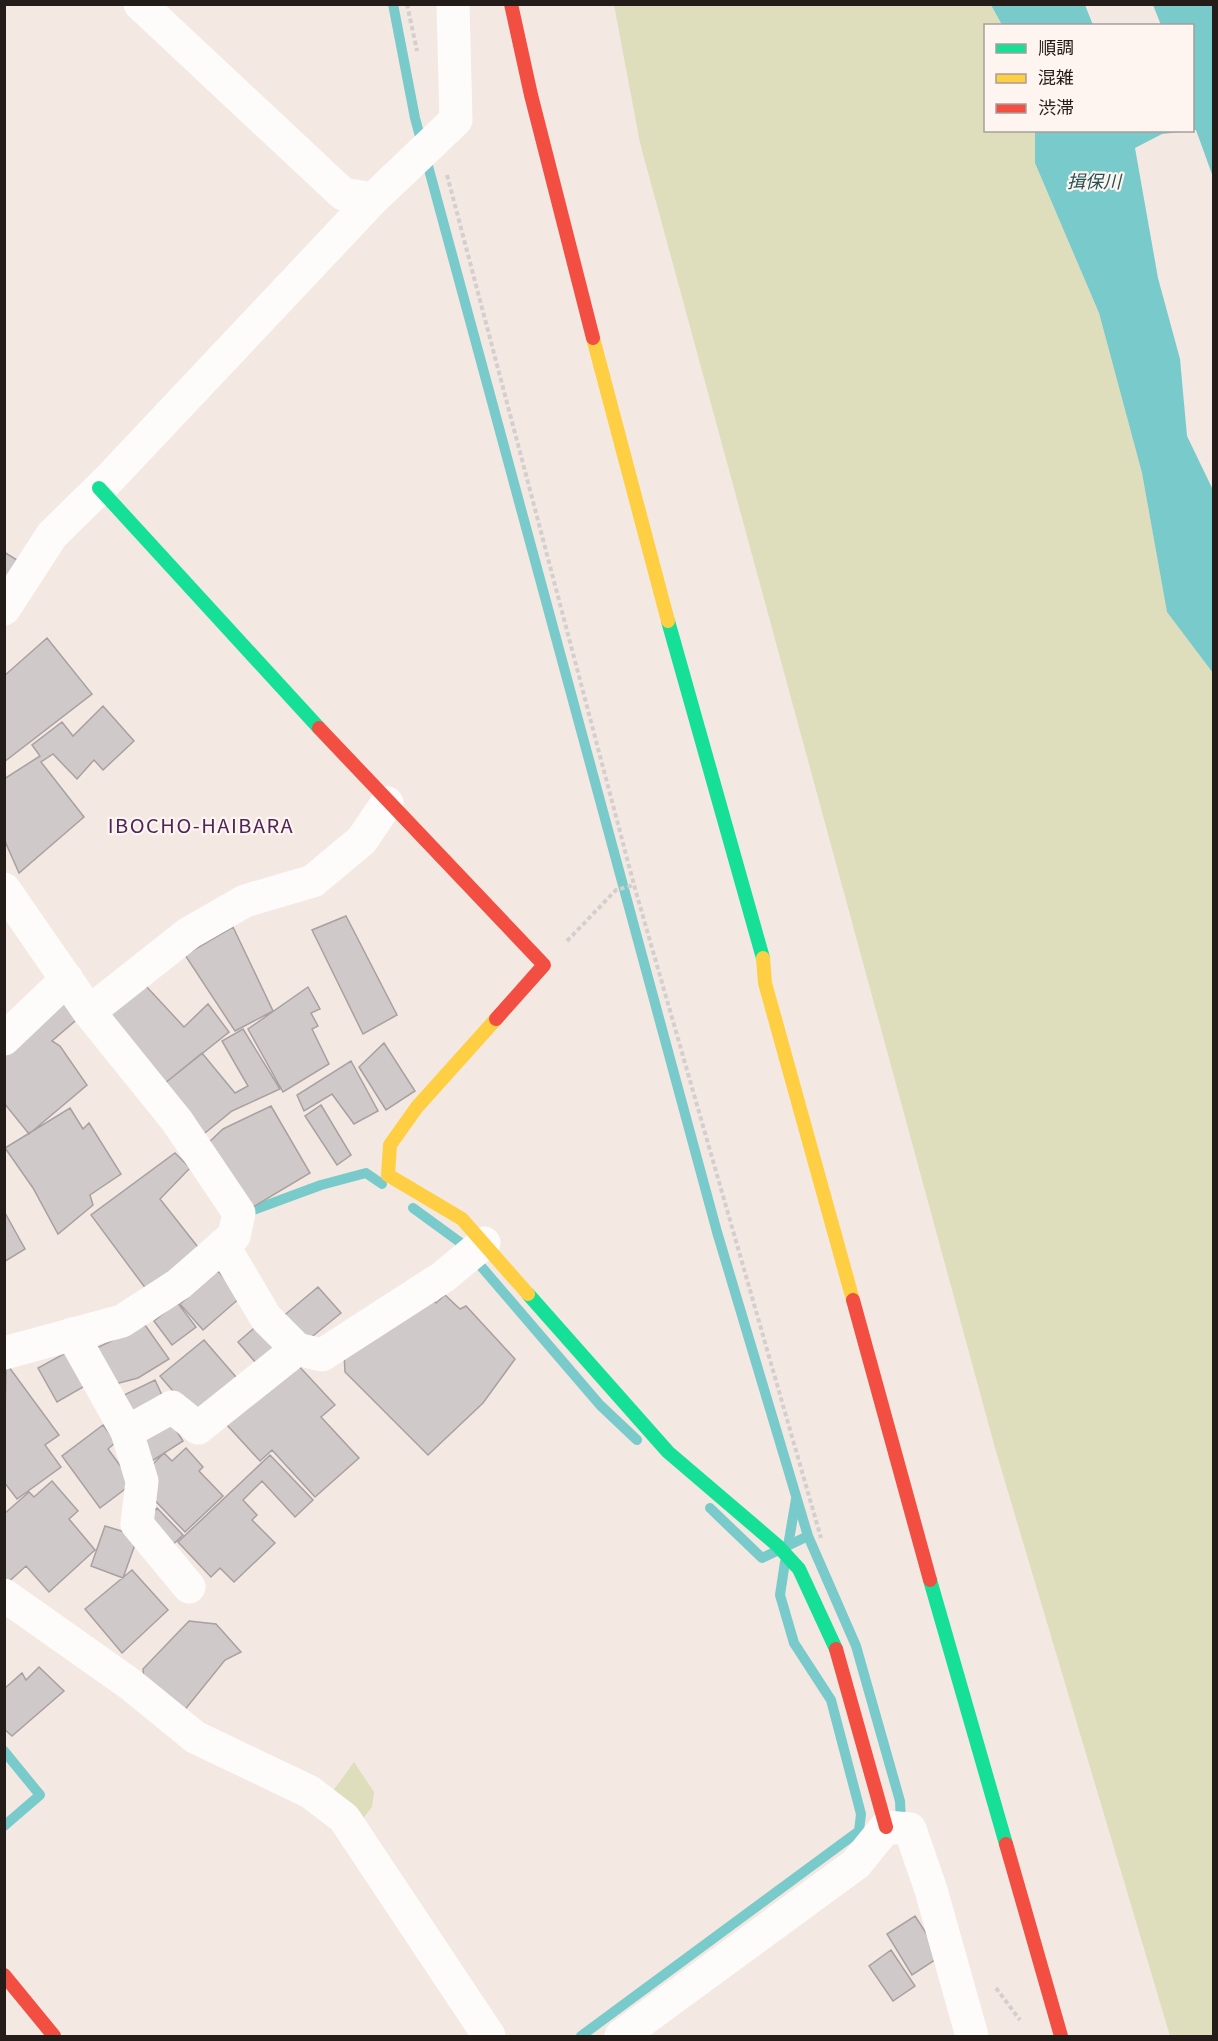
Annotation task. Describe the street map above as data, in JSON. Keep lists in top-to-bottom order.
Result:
{
  "districts": ["IBOCHO-HAIBARA"],
  "water": ["揖保川"],
  "legend": ["順調", "混雑", "渋滞"]
}
